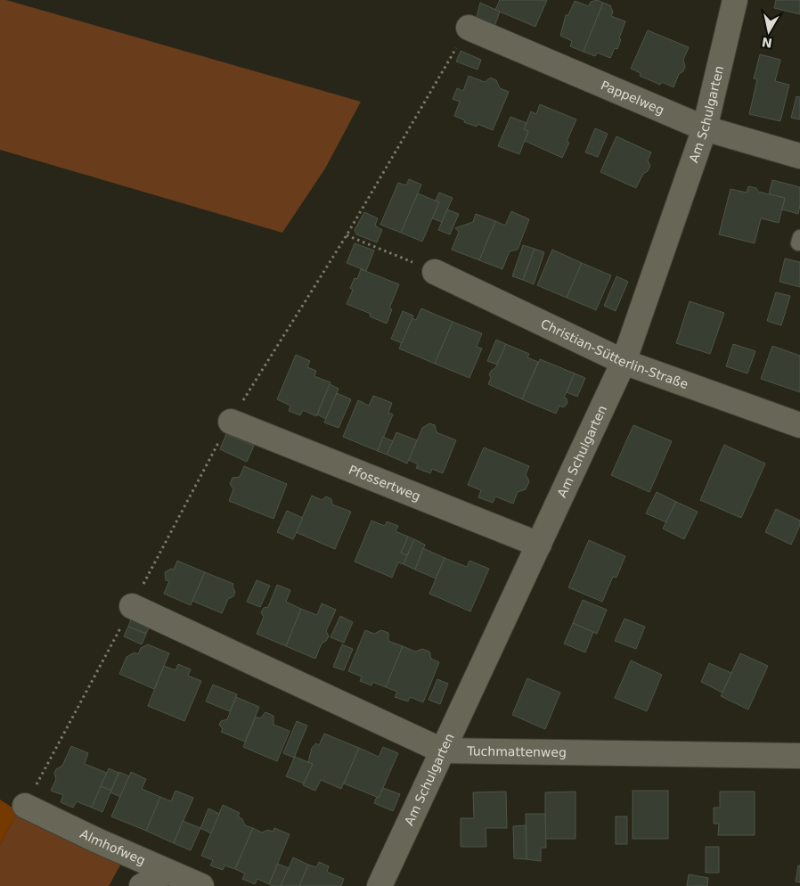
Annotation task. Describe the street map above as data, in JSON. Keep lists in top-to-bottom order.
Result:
{
  "streets": {
    "street": [
      "Pappelweg",
      "Am Schulgarten",
      "Christian-Sütterlin-Straße",
      "Pfossertweg",
      "Tuchmattenweg",
      "Almhofweg"
    ]
  },
  "crossings": [
    ["Pappelweg", "Am Schulgarten"],
    ["Am Schulgarten", "Christian-Sütterlin-Straße"],
    ["Am Schulgarten", "Pfossertweg"],
    ["Am Schulgarten", "Tuchmattenweg"]
  ],
  "north": "bottom"
}
